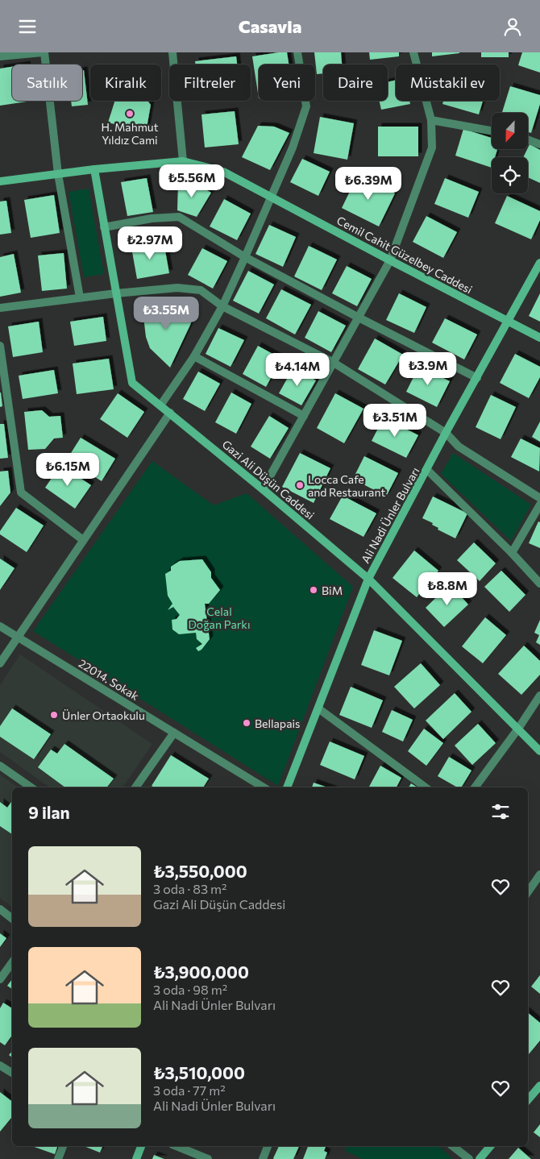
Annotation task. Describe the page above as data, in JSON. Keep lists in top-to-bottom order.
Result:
{
  "streets": {
    "street": [
      "Cemil Cahit Güzelbey Caddesi",
      "Gazi Ali Düşün Caddesi",
      "Ali Nadi Ünler Bulvarı",
      "22014. Sokak"
    ]
  },
  "crossings": [
    ["Cemil Cahit Güzelbey Caddesi", "Gazi Ali Düşün Caddesi"],
    ["Cemil Cahit Güzelbey Caddesi", "Ali Nadi Ünler Bulvarı"],
    ["Gazi Ali Düşün Caddesi", "Ali Nadi Ünler Bulvarı"]
  ],
  "parks": ["Celal Doğan Parkı"],
  "places": [
    "H. Mahmut Yıldız Cami",
    "Locca Cafe and Restaurant",
    "BiM",
    "Ünler Ortaokulu",
    "Bellapais"
  ],
  "north": "bottom",
  "page": {
    "header": "Casavia",
    "chip": [
      "Satılık",
      "Kiralık",
      "Filtreler",
      "Yeni",
      "Daire",
      "Müstakil ev"
    ],
    "price": [
      "₺5.56M",
      "₺6.39M",
      "₺2.97M",
      "₺3.55M",
      "₺3.9M",
      "₺4.14M",
      "₺3.51M",
      "₺6.15M",
      "₺8.8M"
    ],
    "heading": "9 ilan",
    "list": [
      {
        "name": "₺3,550,000",
        "note": "3 oda · 83 m² · Gazi Ali Düşün Caddesi"
      },
      {
        "name": "₺3,900,000",
        "note": "3 oda · 98 m² · Ali Nadi Ünler Bulvarı"
      },
      {
        "name": "₺3,510,000",
        "note": "3 oda · 77 m² · Ali Nadi Ünler Bulvarı"
      }
    ]
  }
}
